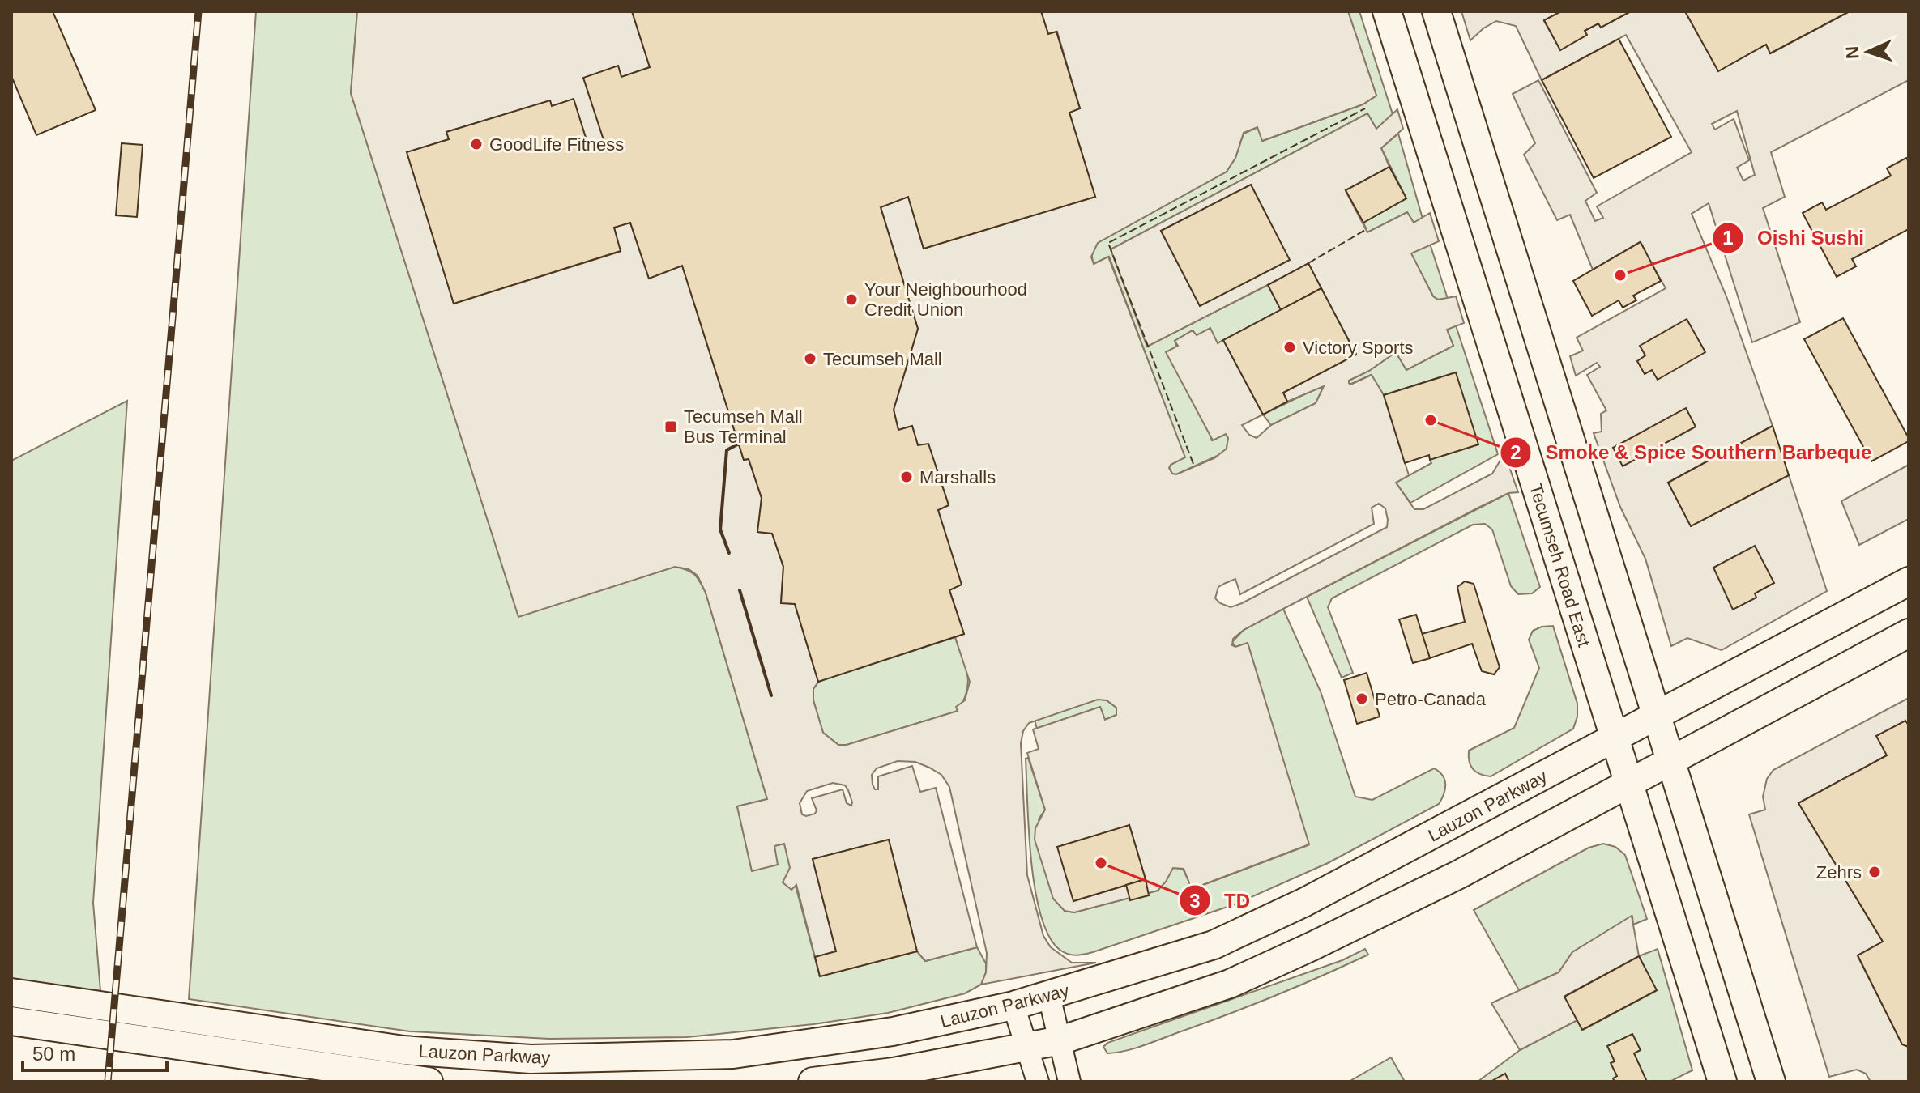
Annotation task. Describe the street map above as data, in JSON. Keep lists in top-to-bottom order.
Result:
{
  "streets": {
    "main road": ["Tecumseh Road East", "Lauzon Parkway"]
  },
  "crossings": [
    ["Tecumseh Road East", "Lauzon Parkway"]
  ],
  "places": {
    "other": [
      "GoodLife Fitness",
      "Oishi Sushi",
      "Your Neighbourhood Credit Union",
      "Victory Sports",
      "Tecumseh Mall",
      "Smoke & Spice Southern Barbeque",
      "Marshalls",
      "Petro-Canada",
      "TD",
      "Zehrs"
    ],
    "transit": ["Tecumseh Mall Bus Terminal"]
  },
  "scale_bar": "50 m",
  "north": "left"
}
